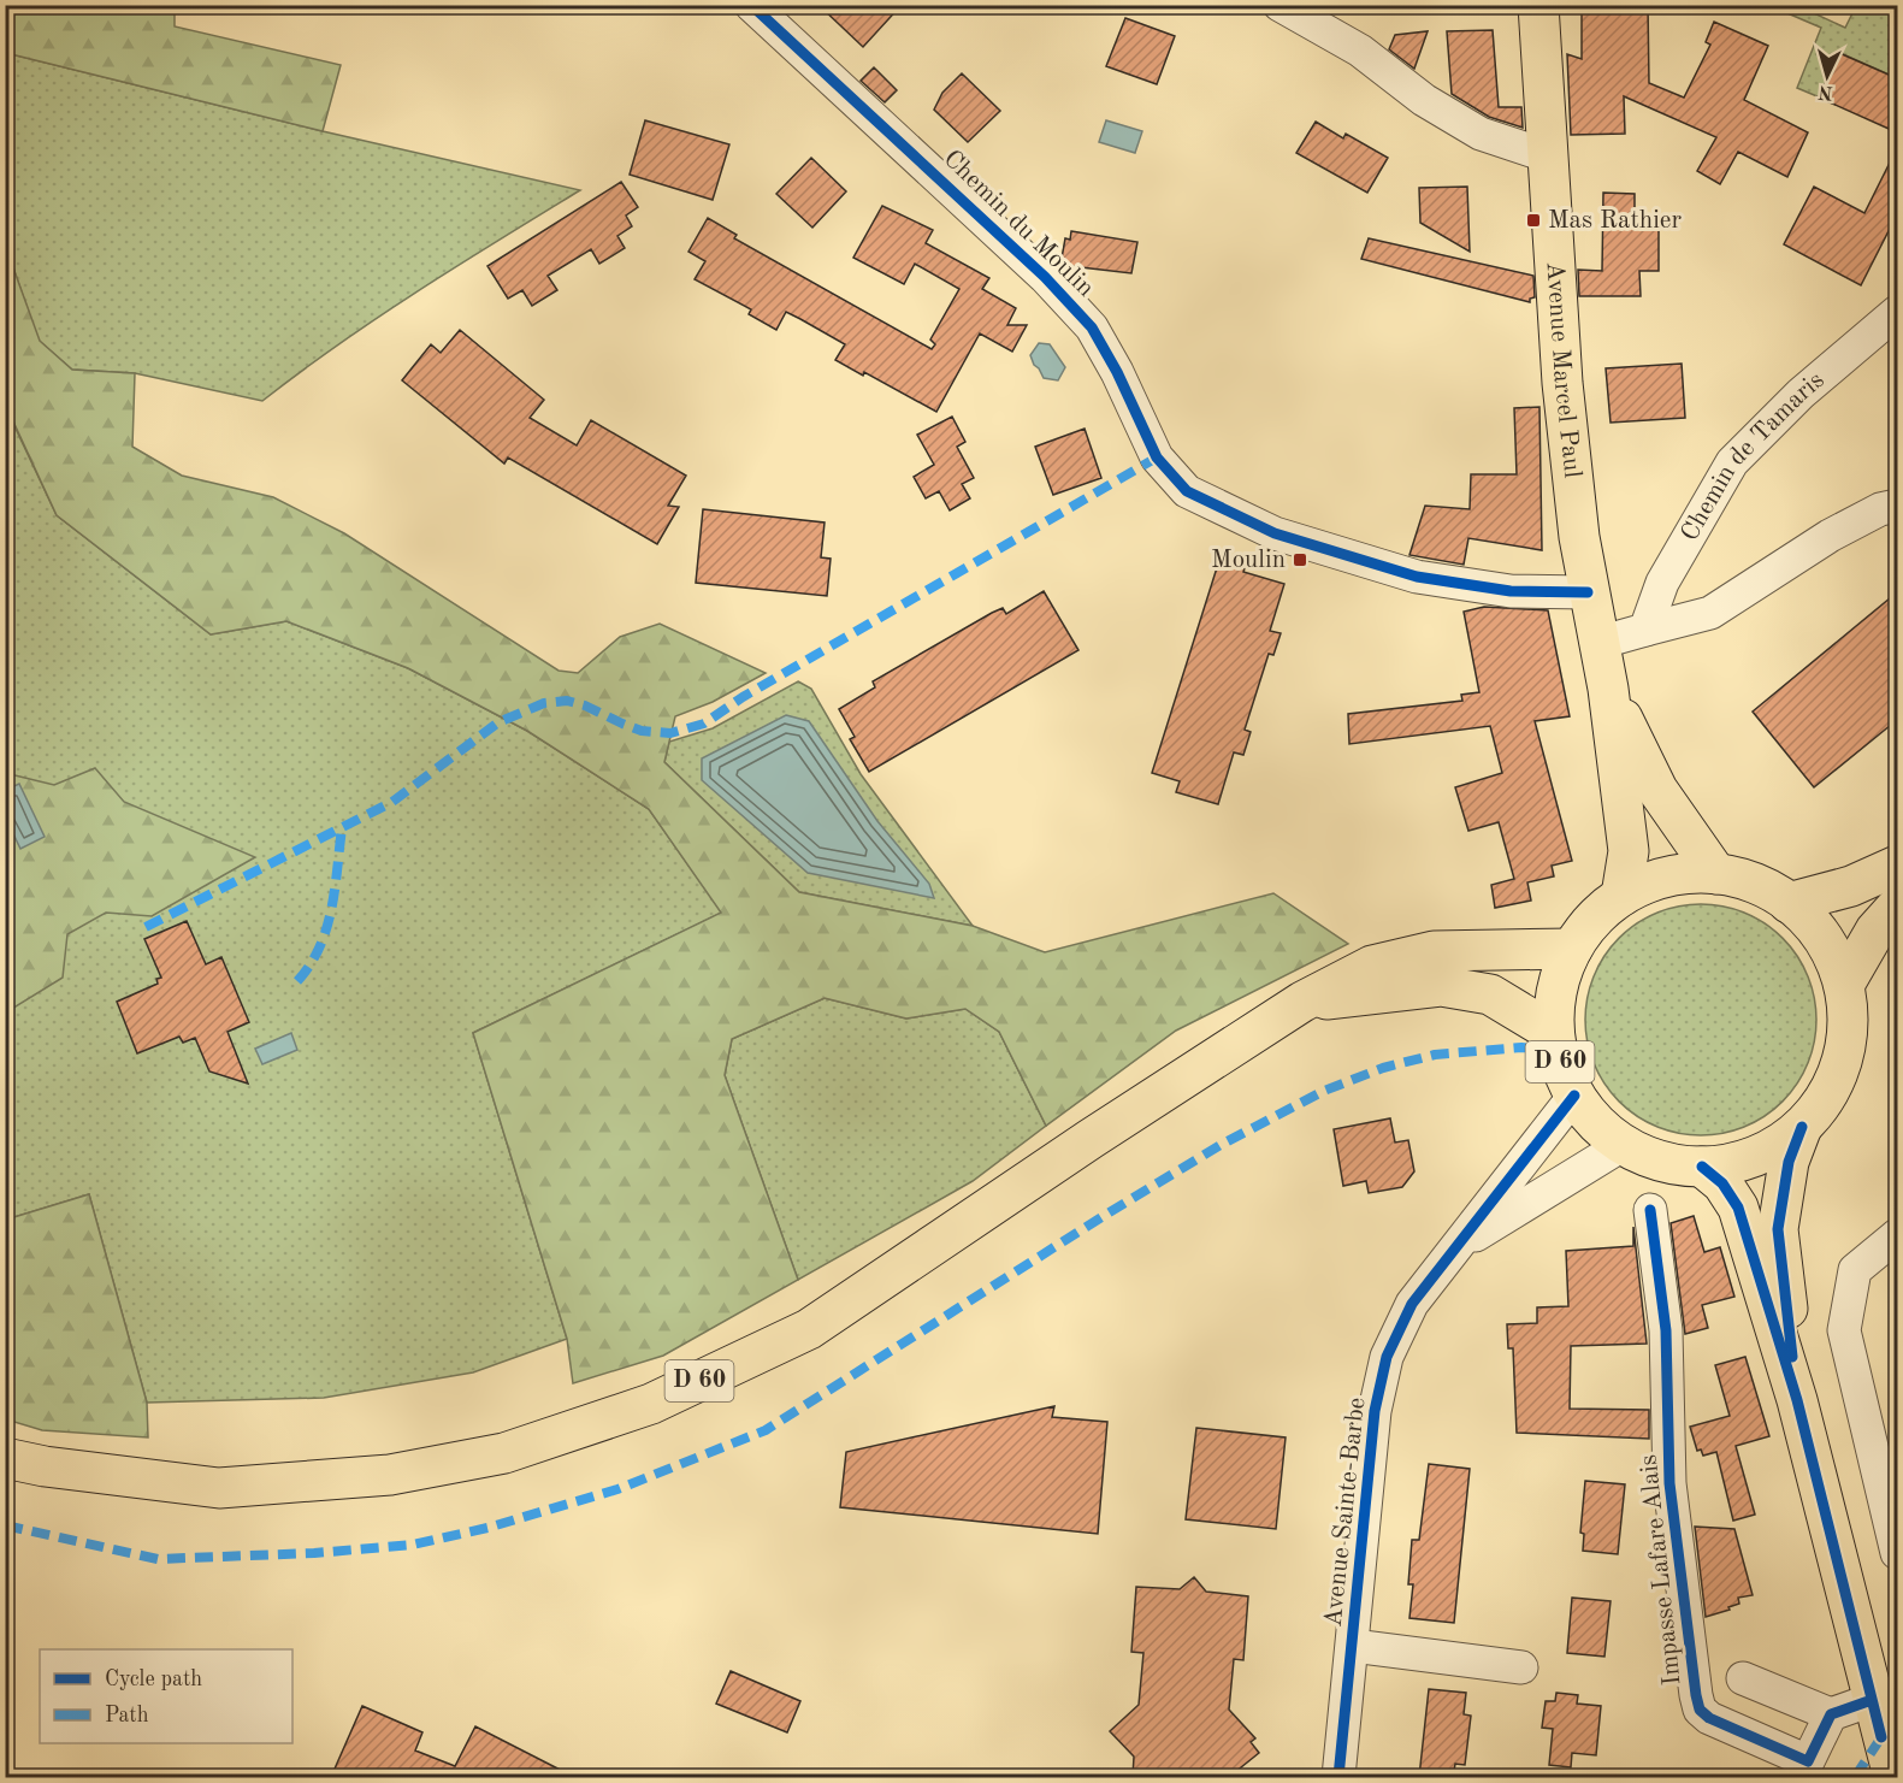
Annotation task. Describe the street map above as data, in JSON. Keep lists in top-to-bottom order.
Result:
{
  "streets": {
    "main road": ["Avenue Marcel Paul", "D 60"],
    "street": [
      "Chemin du Moulin",
      "Chemin de Tamaris",
      "Avenue Sainte-Barbe",
      "Impasse Lafare Alais"
    ]
  },
  "crossings": [
    ["Chemin du Moulin", "Avenue Marcel Paul"],
    ["Avenue Marcel Paul", "D 60"],
    ["D 60", "Avenue Sainte-Barbe"]
  ],
  "places": {
    "transit": ["Mas Rathier", "Moulin"]
  },
  "legend": ["Cycle path", "Path"],
  "north": "bottom"
}
